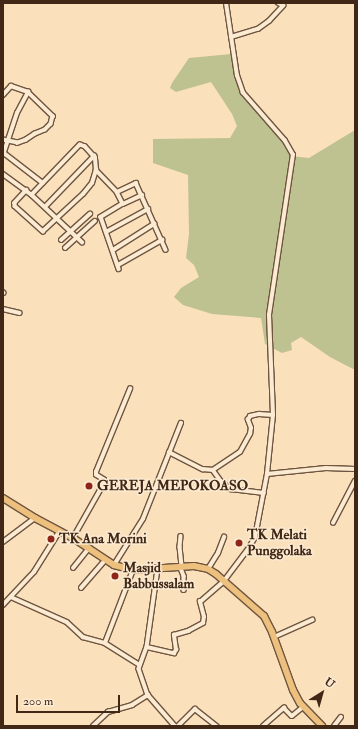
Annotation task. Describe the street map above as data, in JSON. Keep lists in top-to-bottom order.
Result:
{
  "places": [
    "GEREJA MEPOKOASO",
    "TK Ana Morini",
    "TK Melati Punggolaka",
    "Masjid Babbussalam"
  ],
  "scale_bar": "200 m",
  "north": "top right"
}
